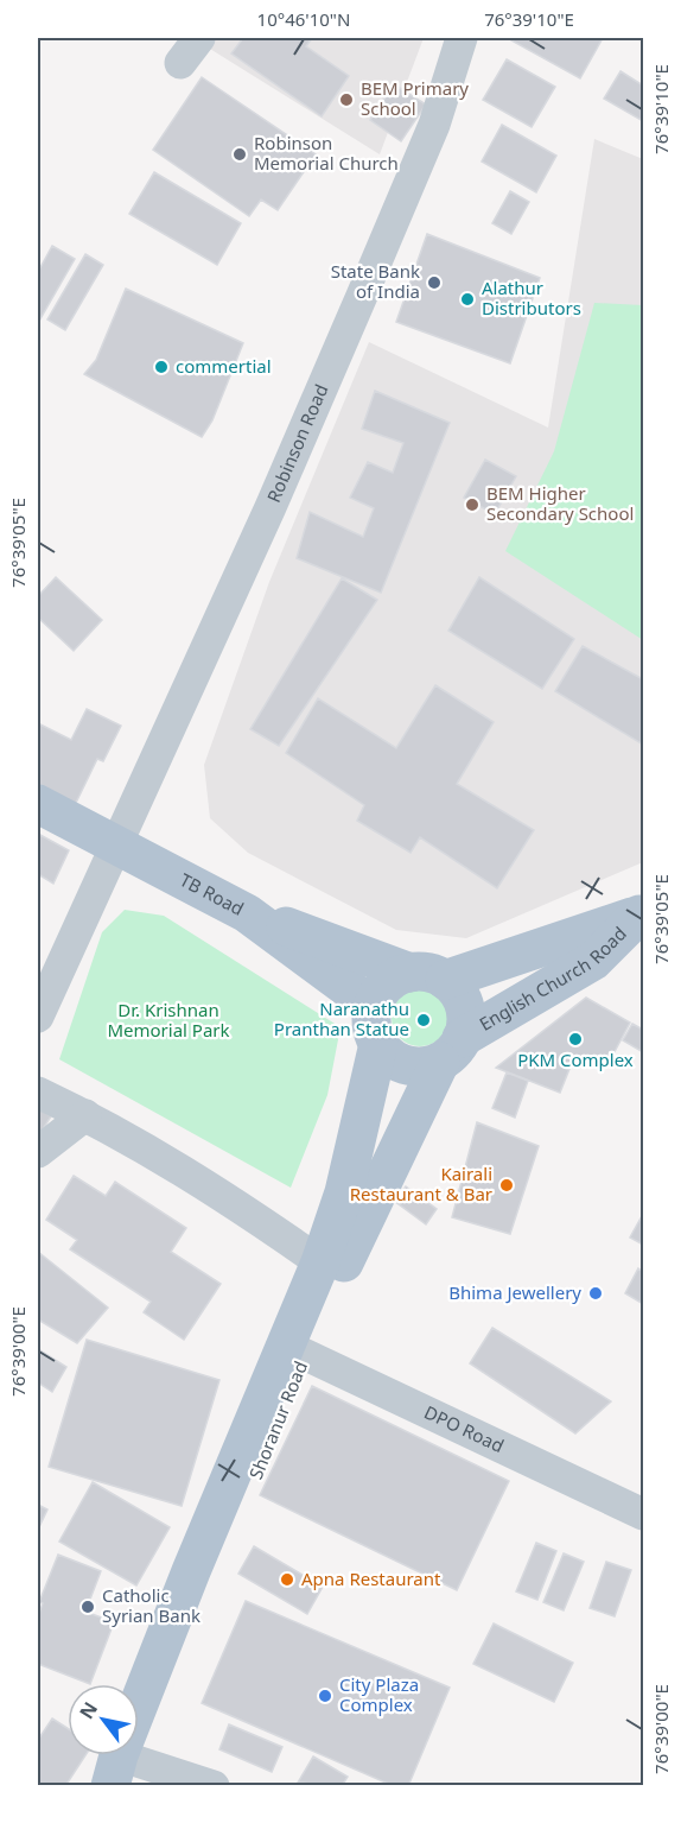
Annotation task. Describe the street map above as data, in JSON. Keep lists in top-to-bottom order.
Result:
{
  "streets": {
    "main road": ["TB Road", "English Church Road", "Shoranur Road"],
    "street": ["Robinson Road", "DPO Road"]
  },
  "crossings": [
    ["Robinson Road", "TB Road"],
    ["TB Road", "English Church Road"],
    ["TB Road", "Shoranur Road"],
    ["English Church Road", "Shoranur Road"],
    ["Shoranur Road", "DPO Road"]
  ],
  "parks": ["Dr. Krishnan Memorial Park"],
  "places": [
    "BEM Primary School",
    "Robinson Memorial Church",
    "State Bank of India",
    "Alathur Distributors",
    "commertial",
    "BEM Higher Secondary School",
    "Naranathu Pranthan Statue",
    "PKM Complex",
    "Kairali Restaurant & Bar",
    "Bhima Jewellery",
    "Apna Restaurant",
    "Catholic Syrian Bank",
    "City Plaza Complex"
  ],
  "north": "top left",
  "coordinates": [
    "10°46'10\"N",
    "76°39'10\"E",
    "76°39'05\"E",
    "76°39'00\"E"
  ]
}
